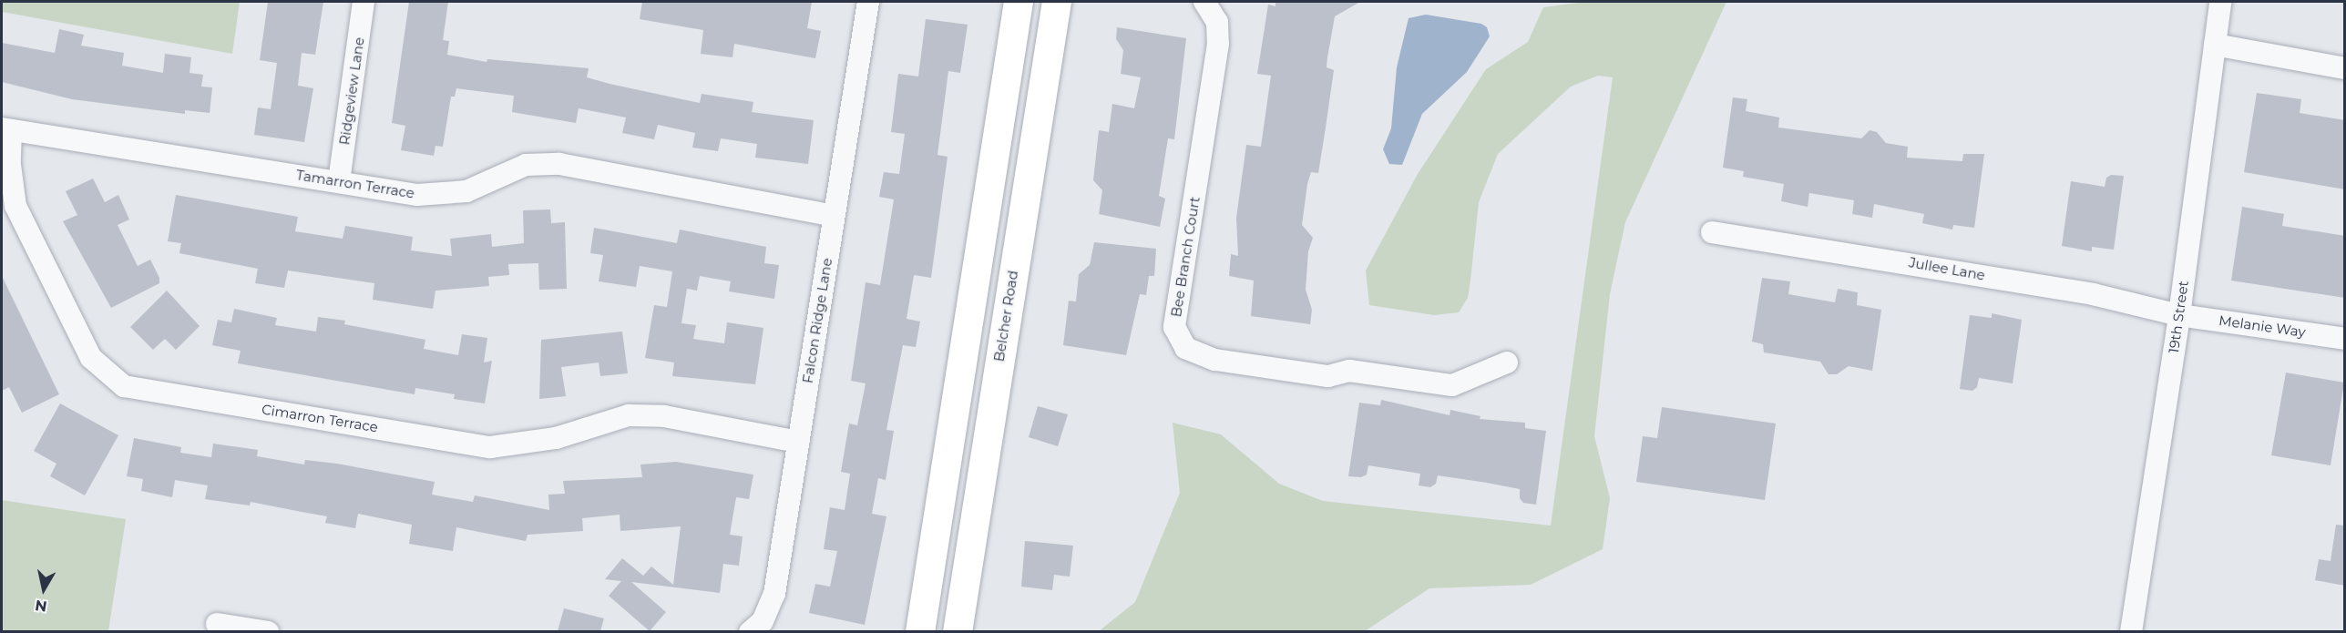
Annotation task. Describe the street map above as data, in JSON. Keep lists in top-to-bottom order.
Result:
{
  "streets": {
    "main road": ["Belcher Road"],
    "street": [
      "Ridgeview Lane",
      "Tamarron Terrace",
      "Bee Branch Court",
      "Jullee Lane",
      "19th Street",
      "Falcon Ridge Lane",
      "Melanie Way",
      "Cimarron Terrace"
    ]
  },
  "crossings": [
    ["Ridgeview Lane", "Tamarron Terrace"],
    ["Tamarron Terrace", "Falcon Ridge Lane"],
    ["Tamarron Terrace", "Cimarron Terrace"],
    ["Jullee Lane", "19th Street"],
    ["Jullee Lane", "Melanie Way"],
    ["19th Street", "Melanie Way"],
    ["Falcon Ridge Lane", "Cimarron Terrace"]
  ],
  "north": "bottom"
}
